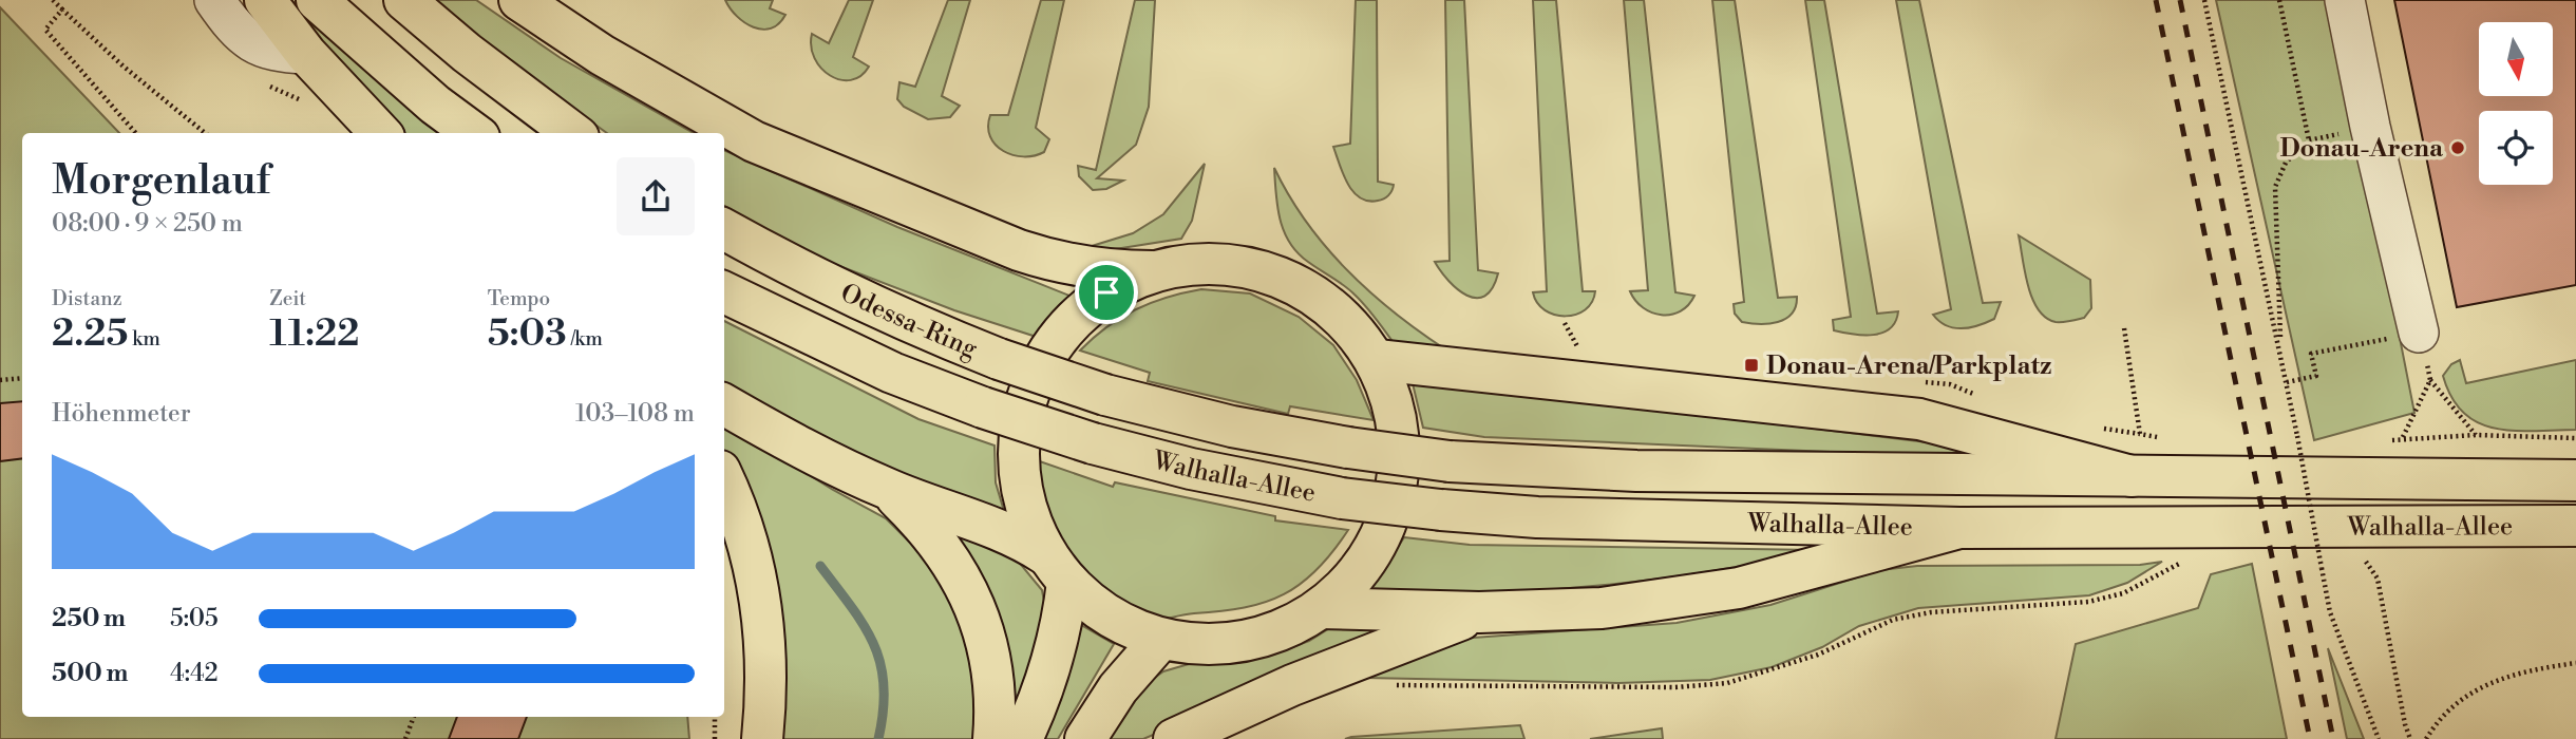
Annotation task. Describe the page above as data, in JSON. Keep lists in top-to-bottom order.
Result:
{
  "streets": {
    "main road": ["Odessa-Ring", "Walhalla-Allee"]
  },
  "crossings": [
    ["Odessa-Ring", "Walhalla-Allee"]
  ],
  "places": {
    "other": ["Donau-Arena"],
    "transit": ["Donau-Arena/Parkplatz"]
  },
  "north": "bottom",
  "page": {
    "heading": ["Morgenlauf", "08:00 · 9 × 250 m"],
    "stats": [
      ["Distanz", "2.25 km"],
      ["Zeit", "11:22"],
      ["Tempo", "5:03 /km"]
    ],
    "chart": ["Höhenmeter", "103–108 m"],
    "list": [
      {
        "name": "250 m",
        "note": "5:05"
      },
      {
        "name": "500 m",
        "note": "4:42"
      }
    ]
  }
}
